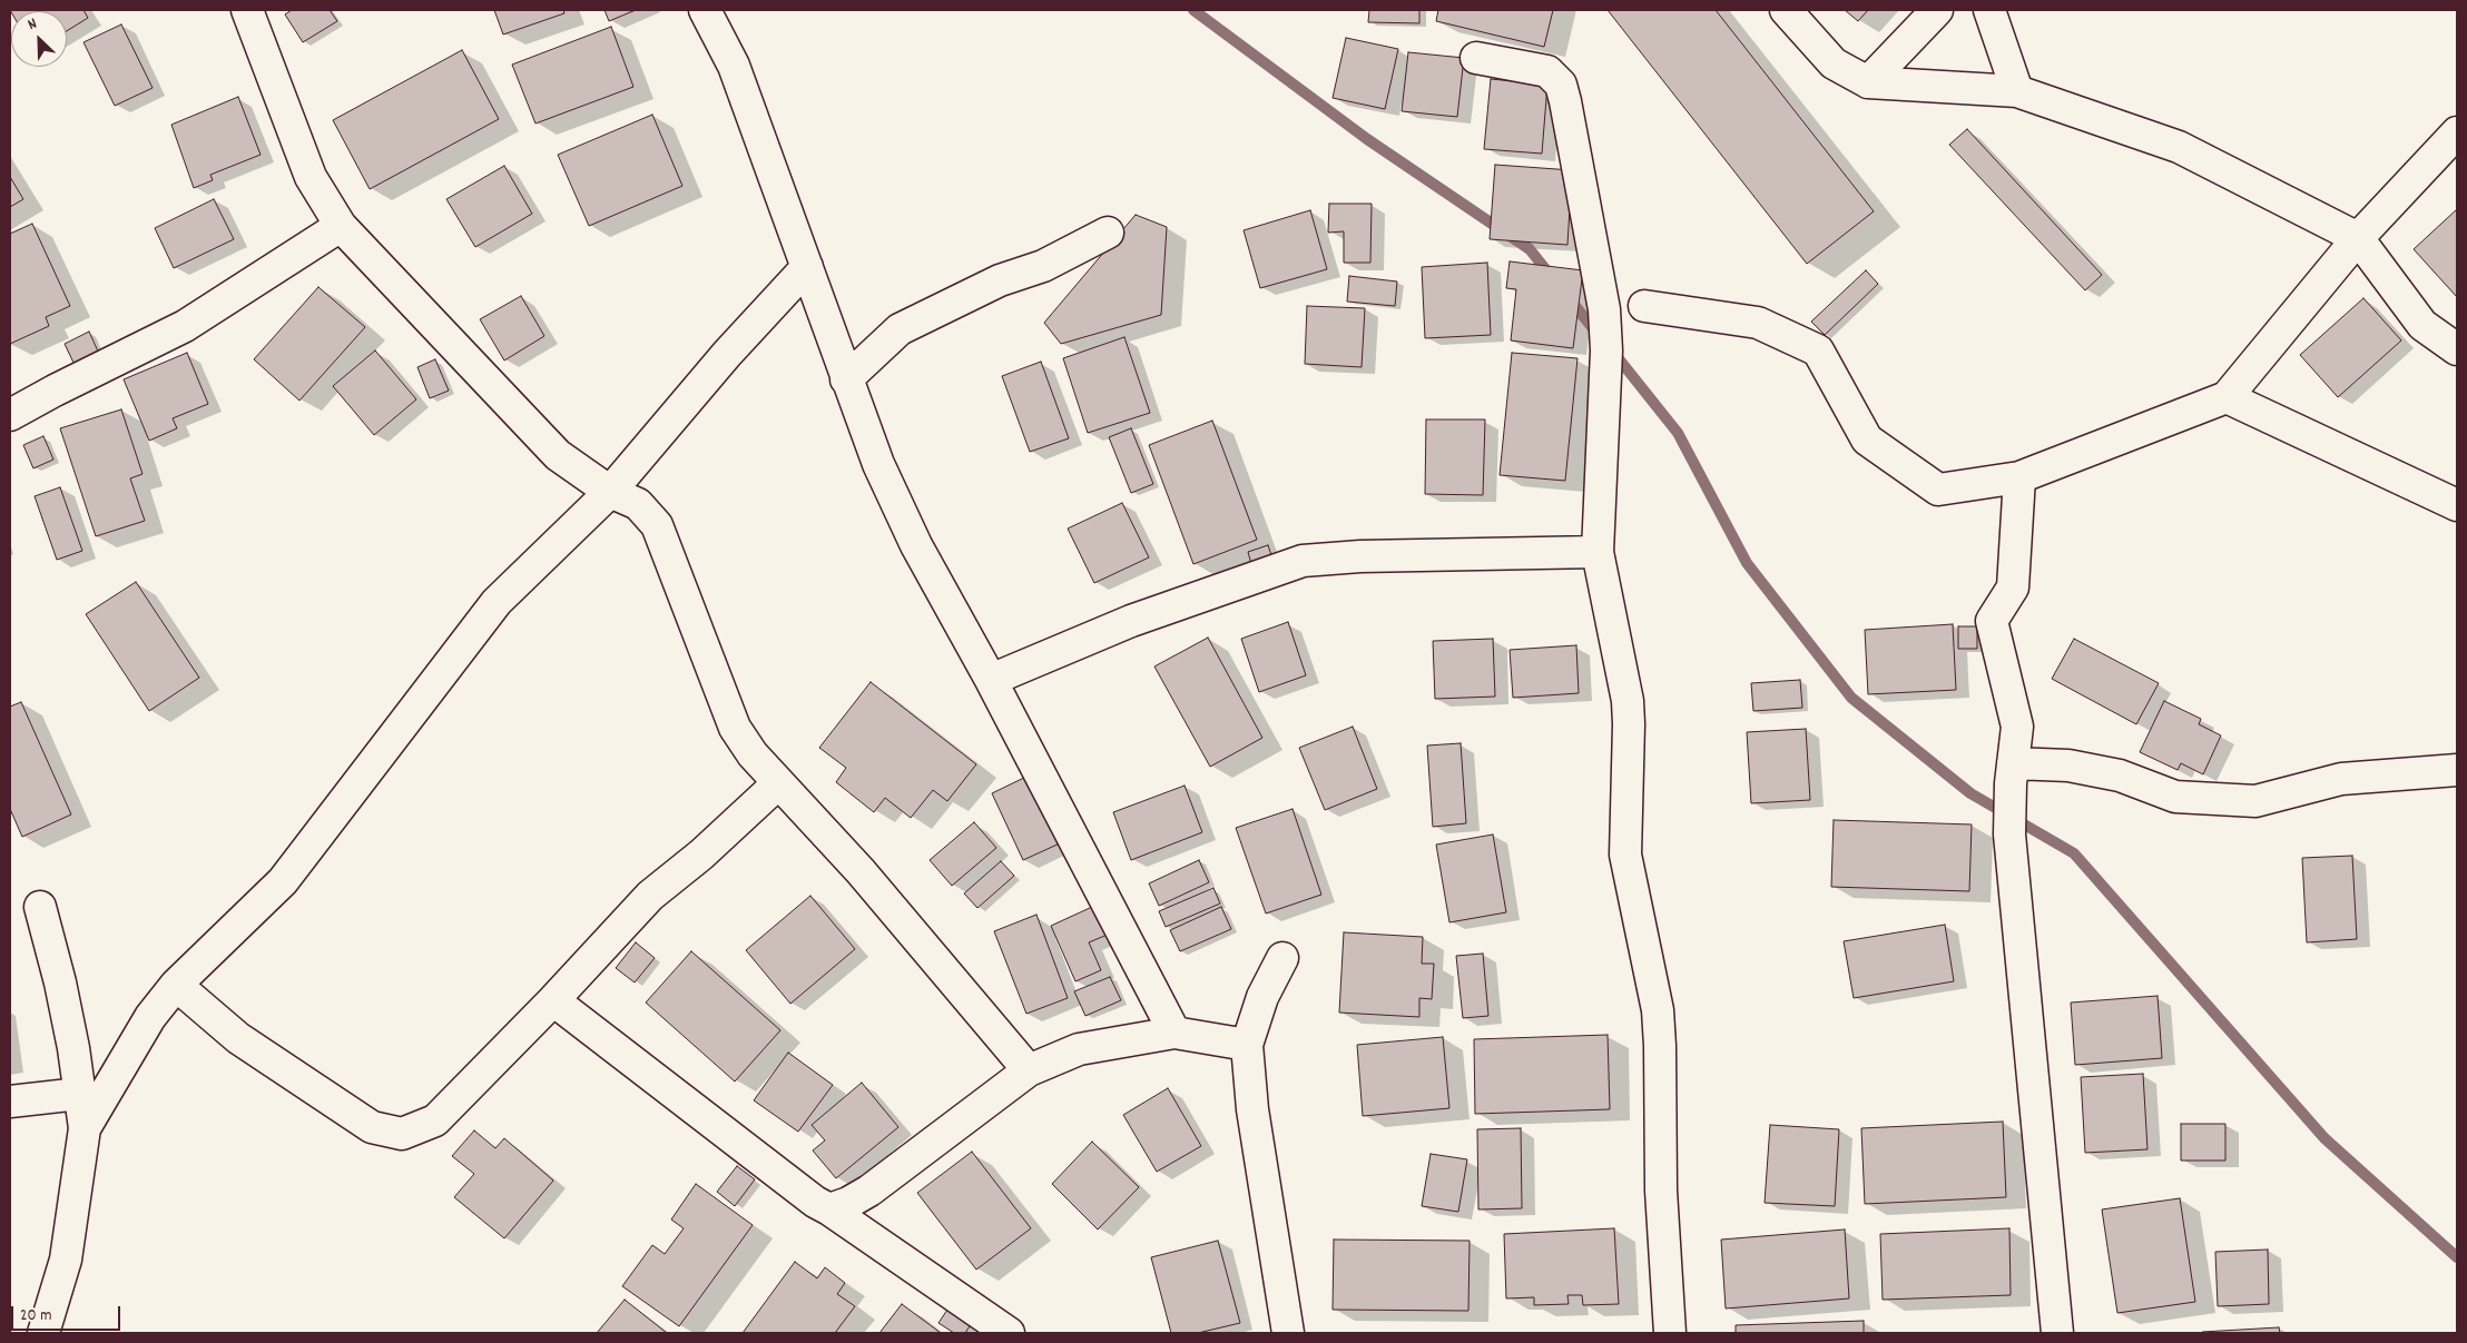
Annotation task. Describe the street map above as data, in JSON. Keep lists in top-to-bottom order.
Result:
{
  "scale_bar": "20 m",
  "north": "top left"
}
